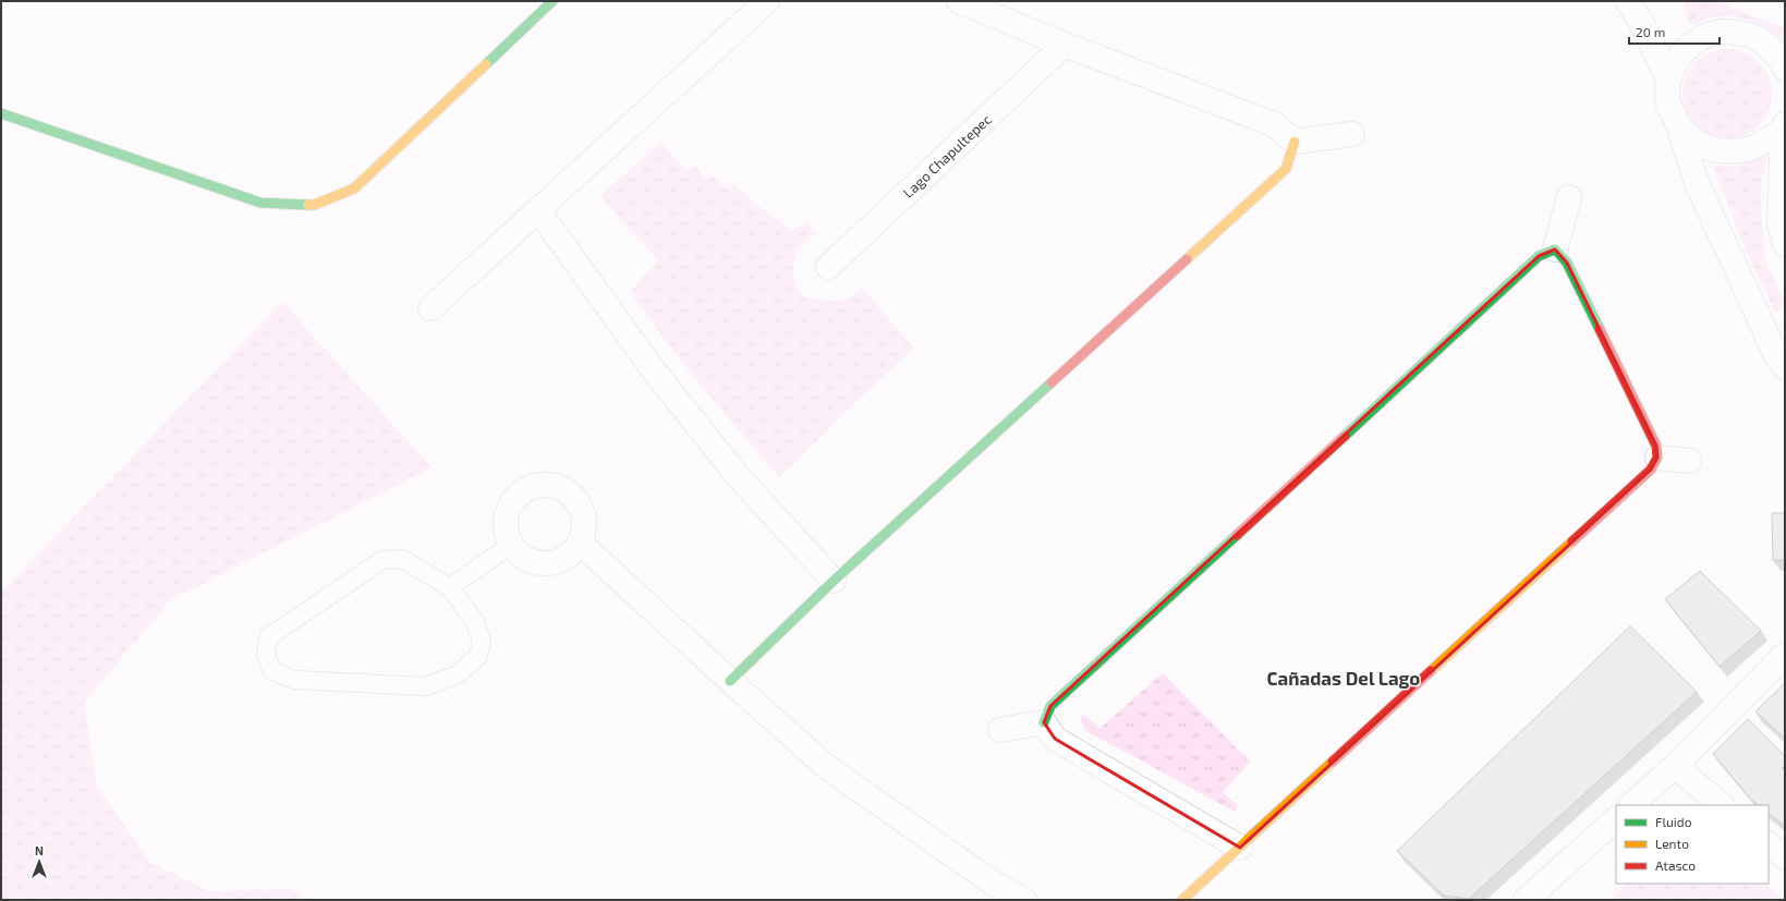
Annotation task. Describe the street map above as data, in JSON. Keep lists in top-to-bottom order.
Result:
{
  "streets": {
    "street": ["Lago Chapultepec"]
  },
  "districts": ["Cañadas Del Lago"],
  "legend": ["Fluido", "Lento", "Atasco"],
  "scale_bar": "20 m",
  "north": "top"
}
